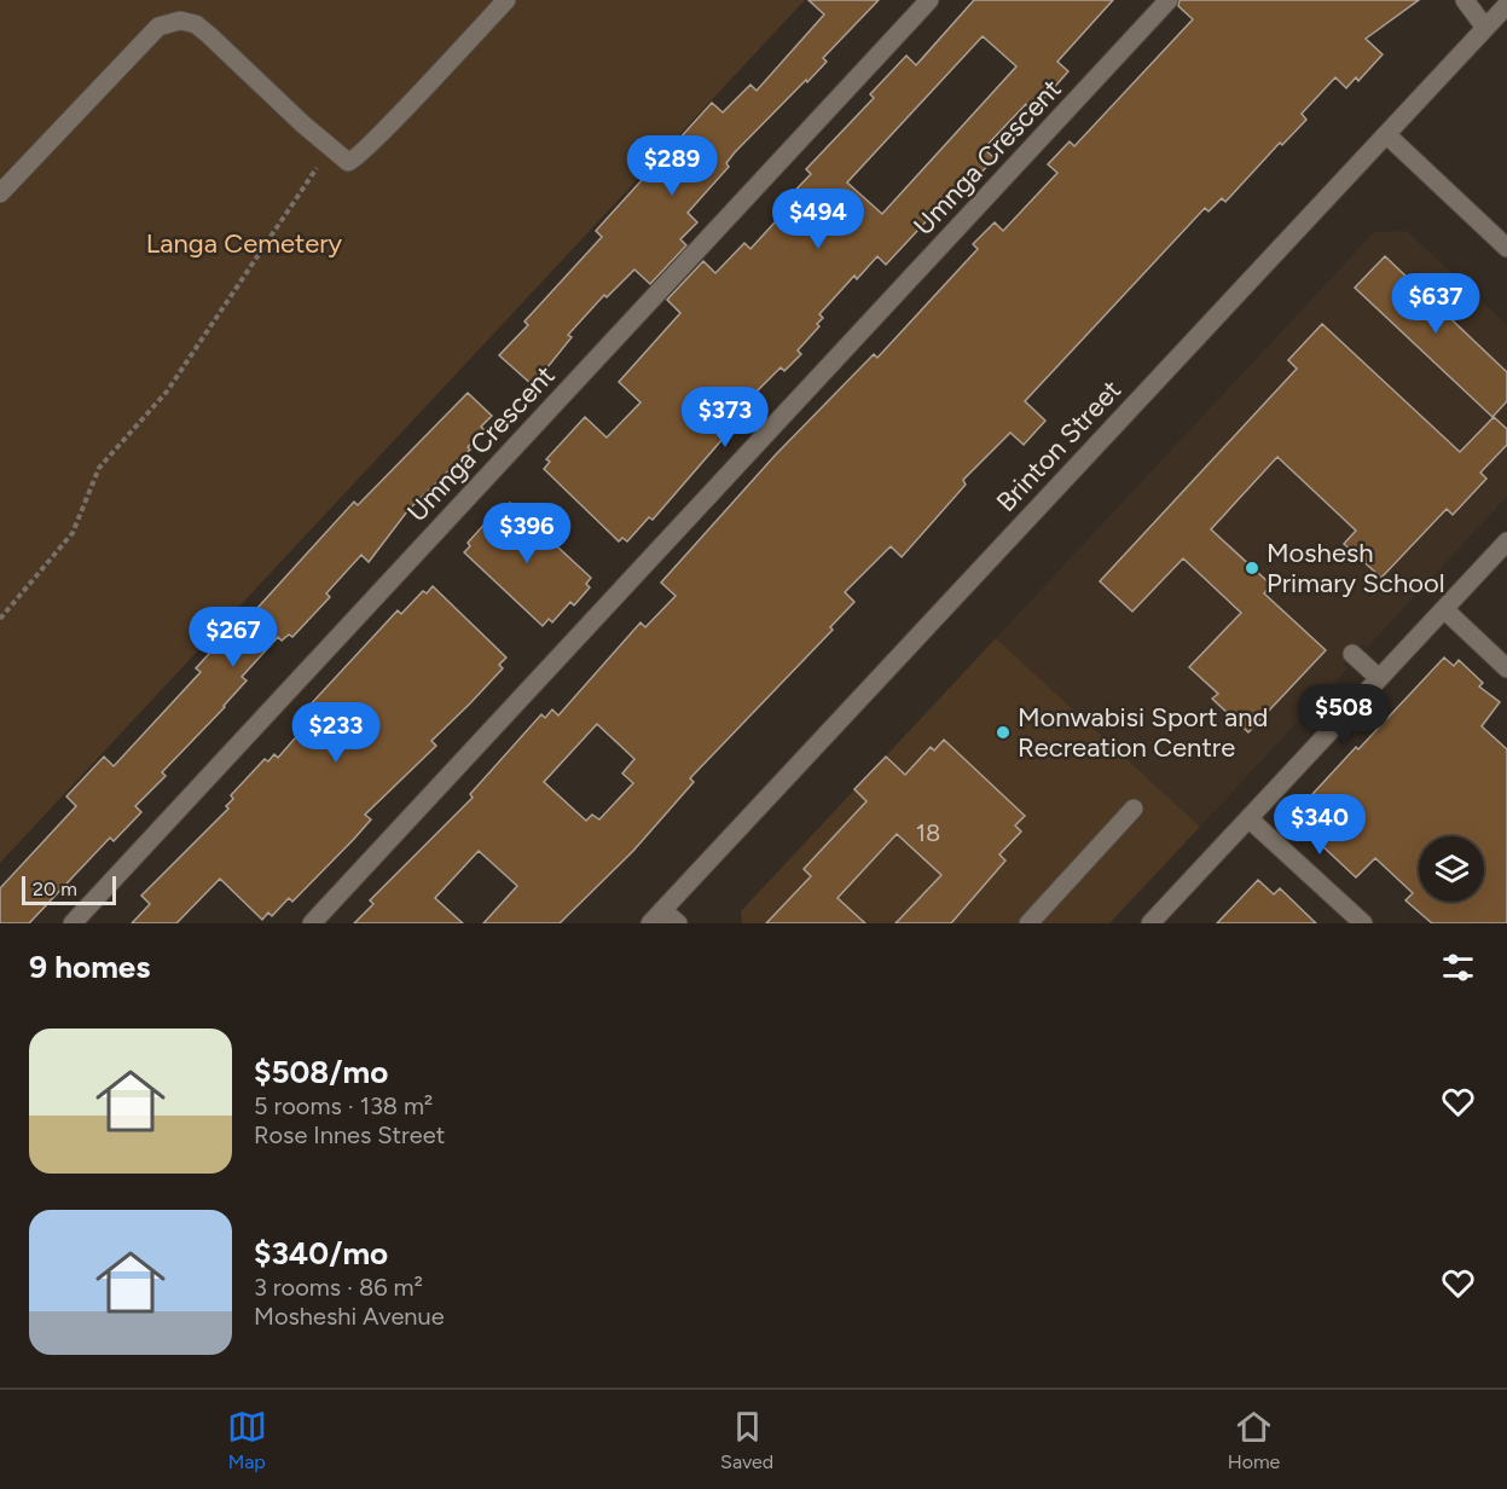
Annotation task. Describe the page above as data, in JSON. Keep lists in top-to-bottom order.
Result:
{
  "streets": {
    "street": ["Umnga Crescent", "Brinton Street"]
  },
  "parks": ["Langa Cemetery"],
  "places": ["Moshesh Primary School", "Monwabisi Sport and Recreation Centre"],
  "house_numbers": ["18"],
  "scale_bar": "20 m",
  "page": {
    "price": [
      "$289",
      "$494",
      "$637",
      "$373",
      "$396",
      "$267",
      "$508",
      "$233",
      "$340"
    ],
    "scale": "20 m",
    "heading": "9 homes",
    "list": [
      {
        "name": "$508/mo",
        "note": "5 rooms · 138 m² · Rose Innes Street"
      },
      {
        "name": "$340/mo",
        "note": "3 rooms · 86 m² · Mosheshi Avenue"
      }
    ],
    "tabs": ["Map", "Saved", "Home"]
  }
}
